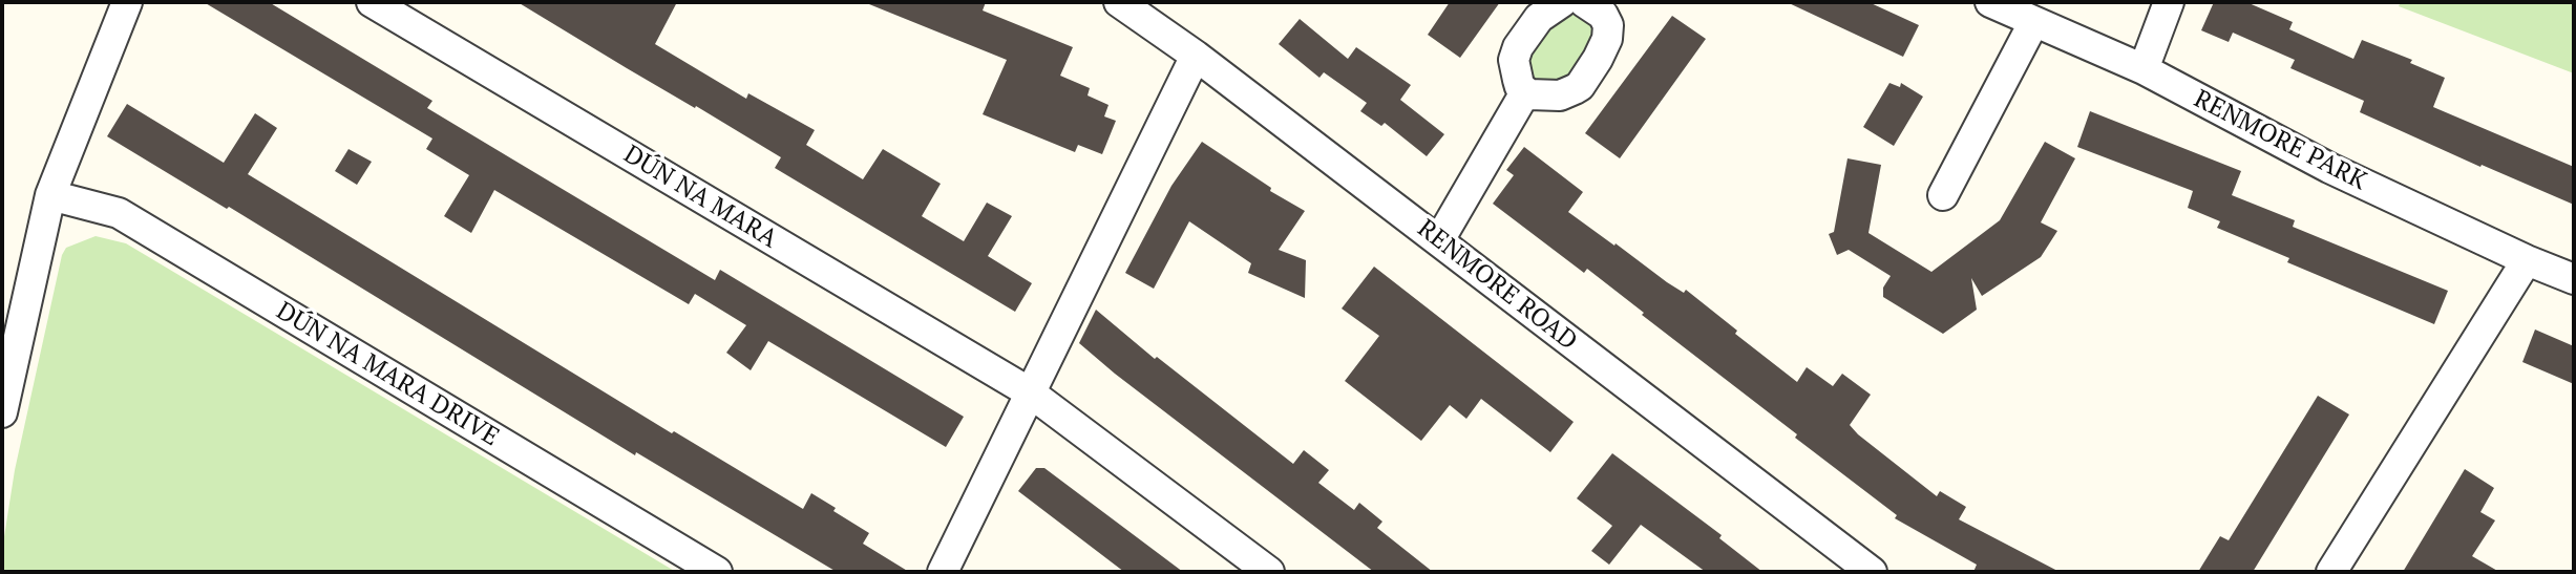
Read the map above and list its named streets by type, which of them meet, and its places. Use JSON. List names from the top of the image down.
{
  "streets": {
    "street": [
      "RENMORE PARK",
      "DÚN NA MARA",
      "RENMORE ROAD",
      "DÚN NA MARA DRIVE"
    ]
  }
}
